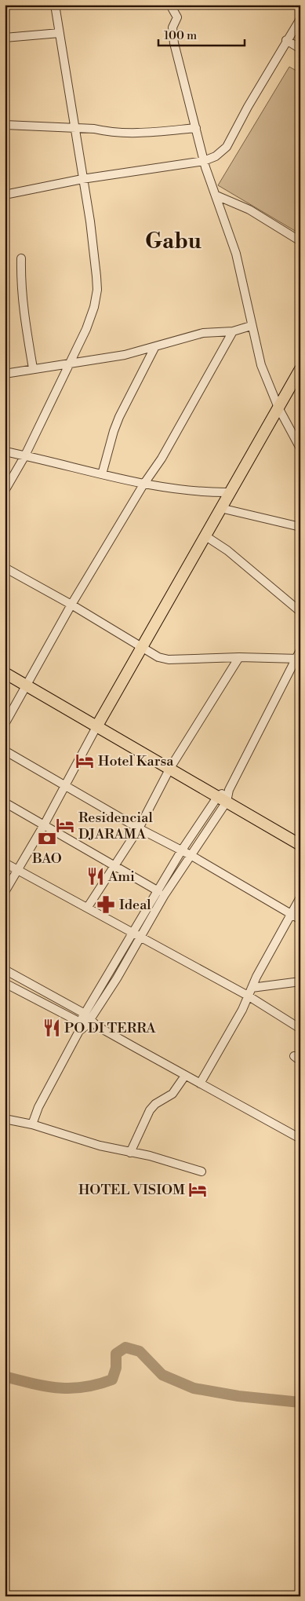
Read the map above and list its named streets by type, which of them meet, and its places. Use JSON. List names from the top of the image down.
{
  "districts": ["Gabu"],
  "places": {
    "hotel": ["Hotel Karsa", "Residencial DJARAMA", "HOTEL VISIOM"],
    "bank": ["BAO"],
    "restaurant": ["Ami", "PO DI TERRA"],
    "pharmacy": ["Ideal"]
  },
  "scale_bar": "100 m"
}
